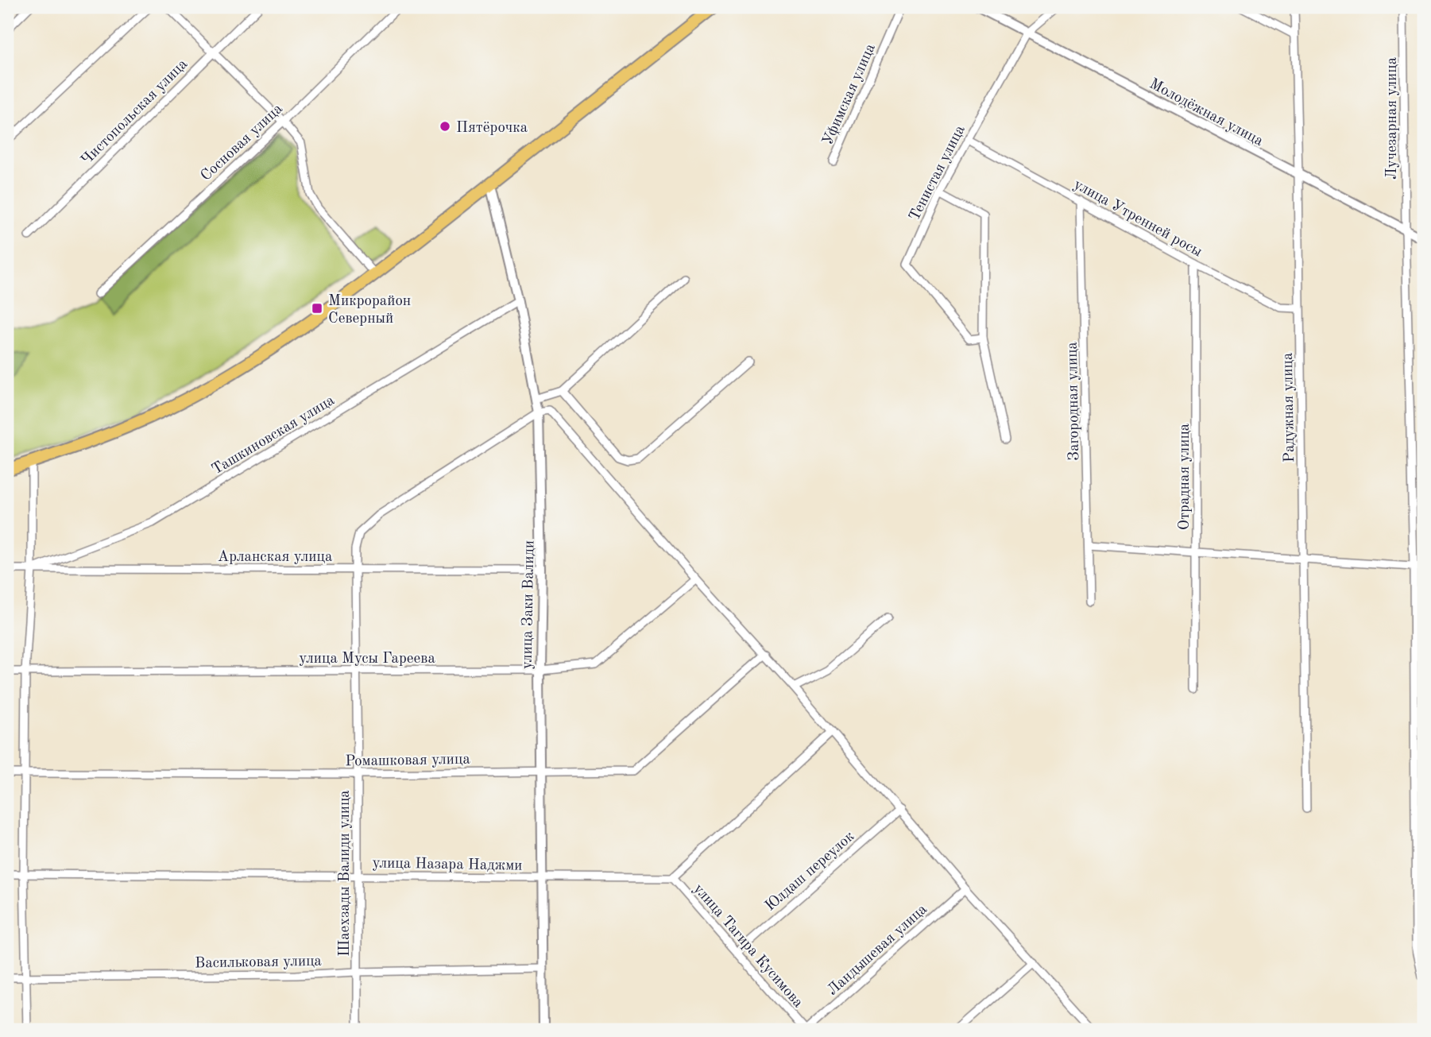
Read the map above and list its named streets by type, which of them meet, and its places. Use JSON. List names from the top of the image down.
{
  "streets": {
    "street": [
      "Уфимская улица",
      "Чистопольская улица",
      "Молодёжная улица",
      "Лучезарная улица",
      "Сосновая улица",
      "Тенистая улица",
      "улица Утренней росы",
      "Загородная улица",
      "Радужная улица",
      "Ташкиновская улица",
      "Отрадная улица",
      "Арланская улица",
      "улица Заки Валиди",
      "улица Мусы Гареева",
      "Ромашковая улица",
      "улица Назара Наджми",
      "Юлдаш переулок",
      "Шаехзады Валиди улица",
      "улица Тагира Кусимова",
      "Ландышевая улица",
      "Васильковая улица"
    ]
  },
  "crossings": [
    ["Молодёжная улица", "Лучезарная улица"],
    ["Молодёжная улица", "Тенистая улица"],
    ["Молодёжная улица", "Радужная улица"],
    ["Тенистая улица", "улица Утренней росы"],
    ["улица Утренней росы", "Загородная улица"],
    ["улица Утренней росы", "Радужная улица"],
    ["улица Утренней росы", "Отрадная улица"],
    ["Ташкиновская улица", "Арланская улица"],
    ["Ташкиновская улица", "улица Заки Валиди"],
    ["Арланская улица", "улица Заки Валиди"],
    ["Арланская улица", "Шаехзады Валиди улица"],
    ["улица Заки Валиди", "улица Мусы Гареева"],
    ["улица Заки Валиди", "Ромашковая улица"],
    ["улица Заки Валиди", "улица Назара Наджми"],
    ["улица Заки Валиди", "Шаехзады Валиди улица"],
    ["улица Заки Валиди", "Васильковая улица"],
    ["улица Мусы Гареева", "Шаехзады Валиди улица"],
    ["Ромашковая улица", "Шаехзады Валиди улица"],
    ["улица Назара Наджми", "Шаехзады Валиди улица"],
    ["улица Назара Наджми", "улица Тагира Кусимова"],
    ["Юлдаш переулок", "улица Тагира Кусимова"],
    ["Шаехзады Валиди улица", "Васильковая улица"],
    ["улица Тагира Кусимова", "Ландышевая улица"]
  ],
  "places": {
    "other": ["Пятёрочка"],
    "transit": ["Микрорайон Северный"]
  }
}
